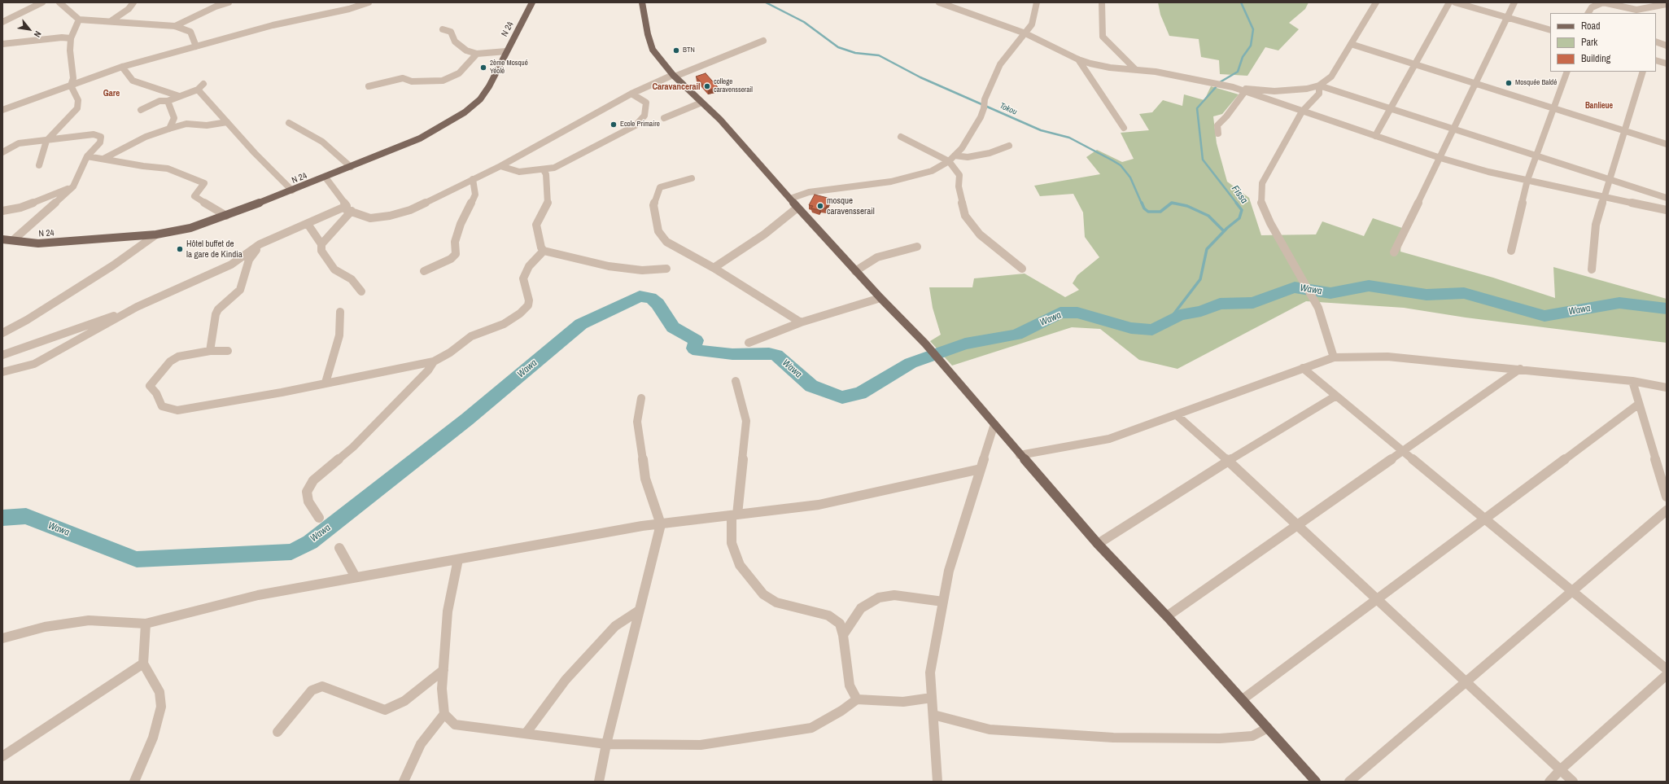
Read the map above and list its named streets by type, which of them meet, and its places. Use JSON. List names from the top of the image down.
{
  "streets": {
    "main road": ["N 24"]
  },
  "districts": ["Caravancerail", "Gare", "Banlieue"],
  "water": ["Tokou", "Fissa", "Wawa"],
  "places": [
    "BTN",
    "2ème Mosqué Yéolé",
    "Mosquée Baldé",
    "college caravensserail",
    "Ecole Primaire",
    "mosque caravensserail",
    "Hôtel buffet de la gare de Kindia"
  ],
  "legend": ["Road", "Park", "Building"],
  "north": "bottom right"
}
